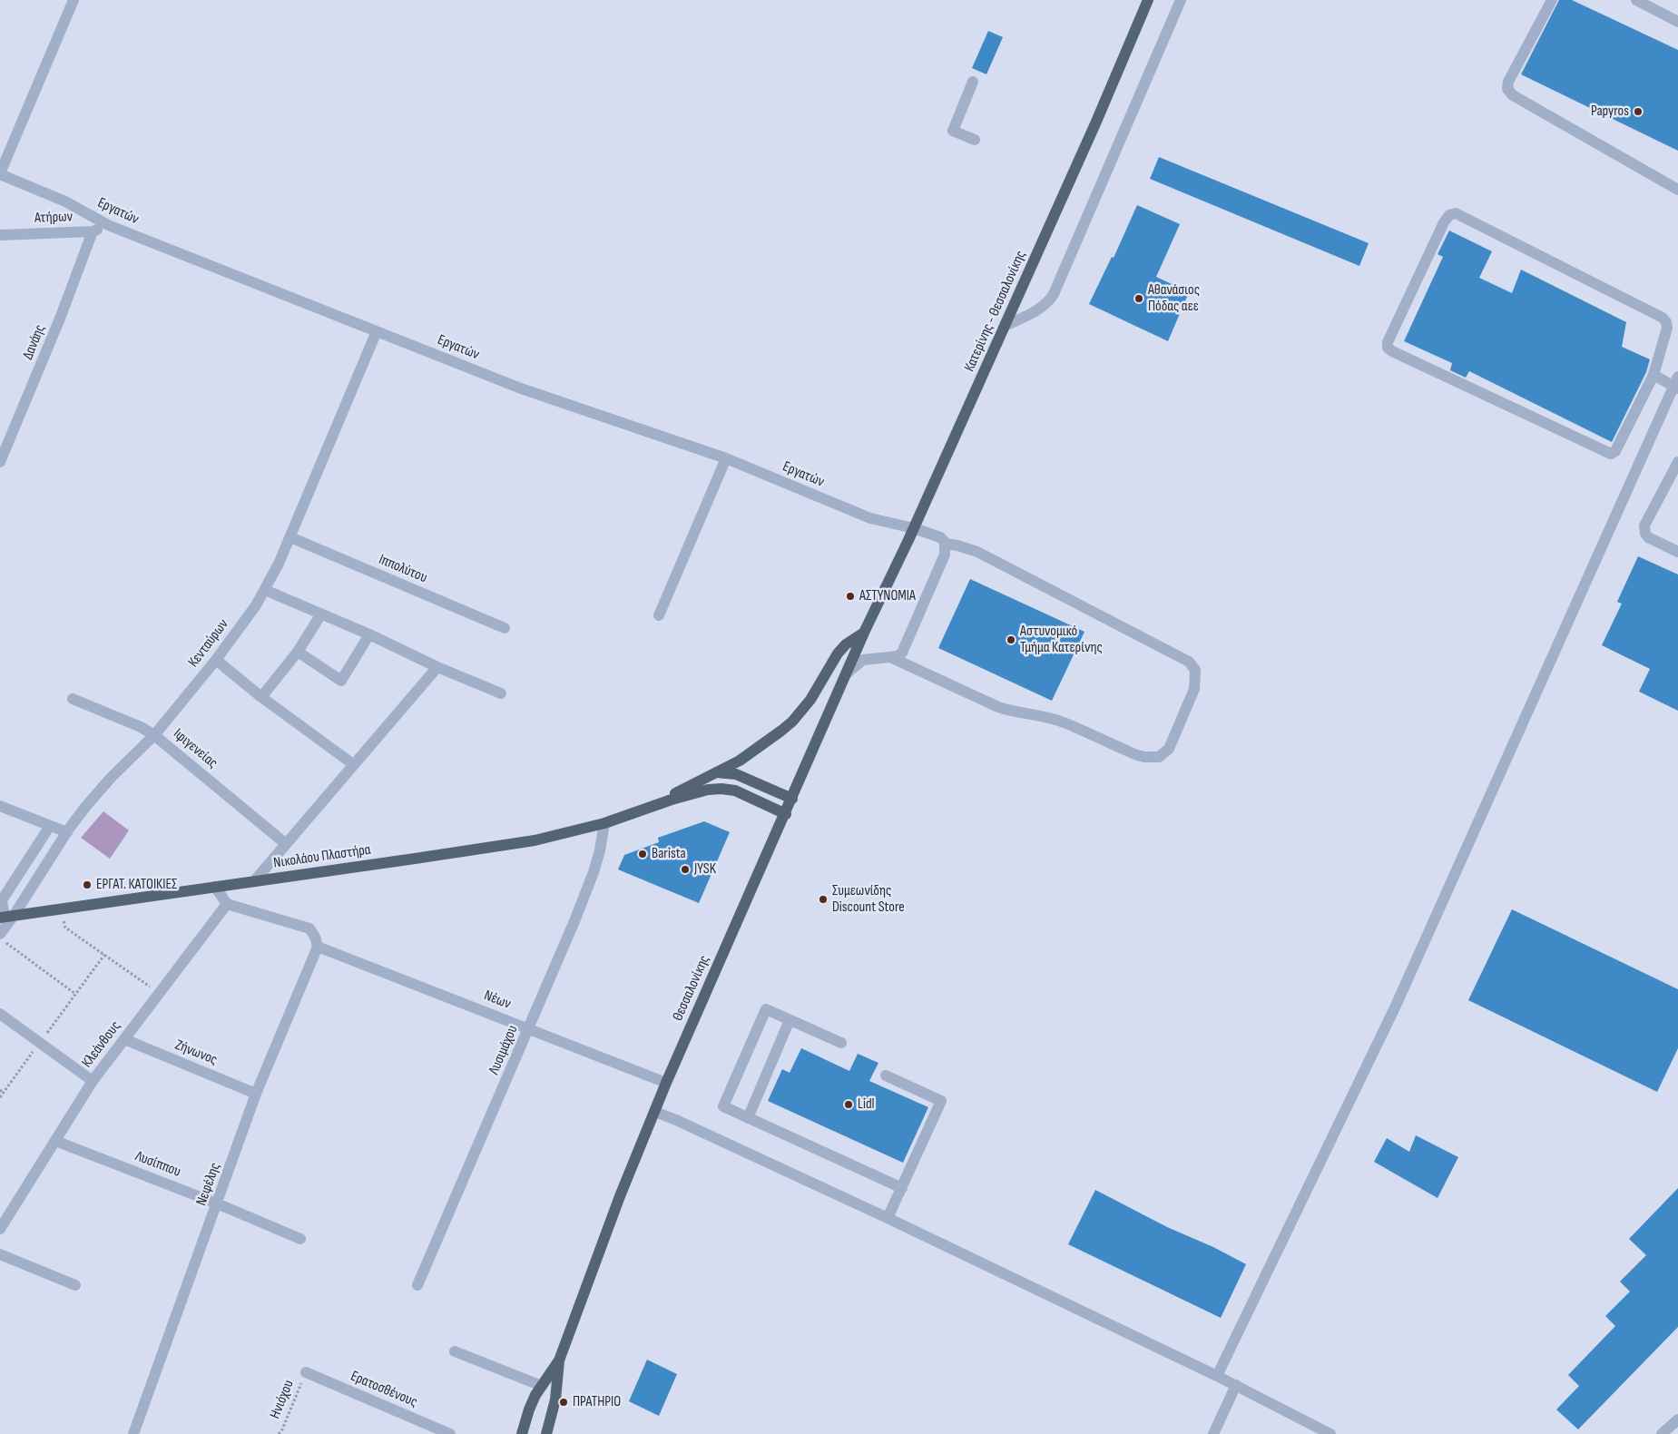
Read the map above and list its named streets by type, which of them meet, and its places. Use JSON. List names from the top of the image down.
{
  "streets": {
    "main road": ["Κατερίνης - Θεσσαλονίκης", "Νικολάου Πλαστήρα", "Θεσσαλονίκης"],
    "street": [
      "Εργατών",
      "Ατήρων",
      "Δανάης",
      "Ιππολύτου",
      "Κενταύρων",
      "Ιφιγενείας",
      "Νέων",
      "Κλεάνθους",
      "Λυσιμάχου",
      "Ζήνωνος",
      "Λυσίππου",
      "Νεφέλης",
      "Ερατοσθένους"
    ],
    "path": ["Ηνιόχου"]
  },
  "crossings": [
    ["Εργατών", "Ατήρων"],
    ["Εργατών", "Κατερίνης - Θεσσαλονίκης"],
    ["Εργατών", "Κενταύρων"],
    ["Ατήρων", "Δανάης"],
    ["Κατερίνης - Θεσσαλονίκης", "Νικολάου Πλαστήρα"],
    ["Κατερίνης - Θεσσαλονίκης", "Θεσσαλονίκης"],
    ["Ιππολύτου", "Κενταύρων"],
    ["Κενταύρων", "Ιφιγενείας"],
    ["Κενταύρων", "Νικολάου Πλαστήρα"],
    ["Νικολάου Πλαστήρα", "Θεσσαλονίκης"],
    ["Νικολάου Πλαστήρα", "Λυσιμάχου"],
    ["Θεσσαλονίκης", "Νέων"],
    ["Νέων", "Λυσιμάχου"],
    ["Νέων", "Νεφέλης"],
    ["Κλεάνθους", "Ζήνωνος"],
    ["Κλεάνθους", "Λυσίππου"],
    ["Ζήνωνος", "Νεφέλης"],
    ["Λυσίππου", "Νεφέλης"],
    ["Ερατοσθένους", "Ηνιόχου"]
  ],
  "places": [
    "Papyros",
    "Αθανάσιος Πόδας αεε",
    "ΑΣΤΥΝΟΜΙΑ",
    "Αστυνομικό Τμήμα Κατερίνης",
    "Barista",
    "JYSK",
    "ΕΡΓΑΤ. ΚΑΤΟΙΚΙΕΣ",
    "Συμεωνίδης Discount Store",
    "Lidl",
    "ΠΡΑΤΗΡΙΟ"
  ]
}
